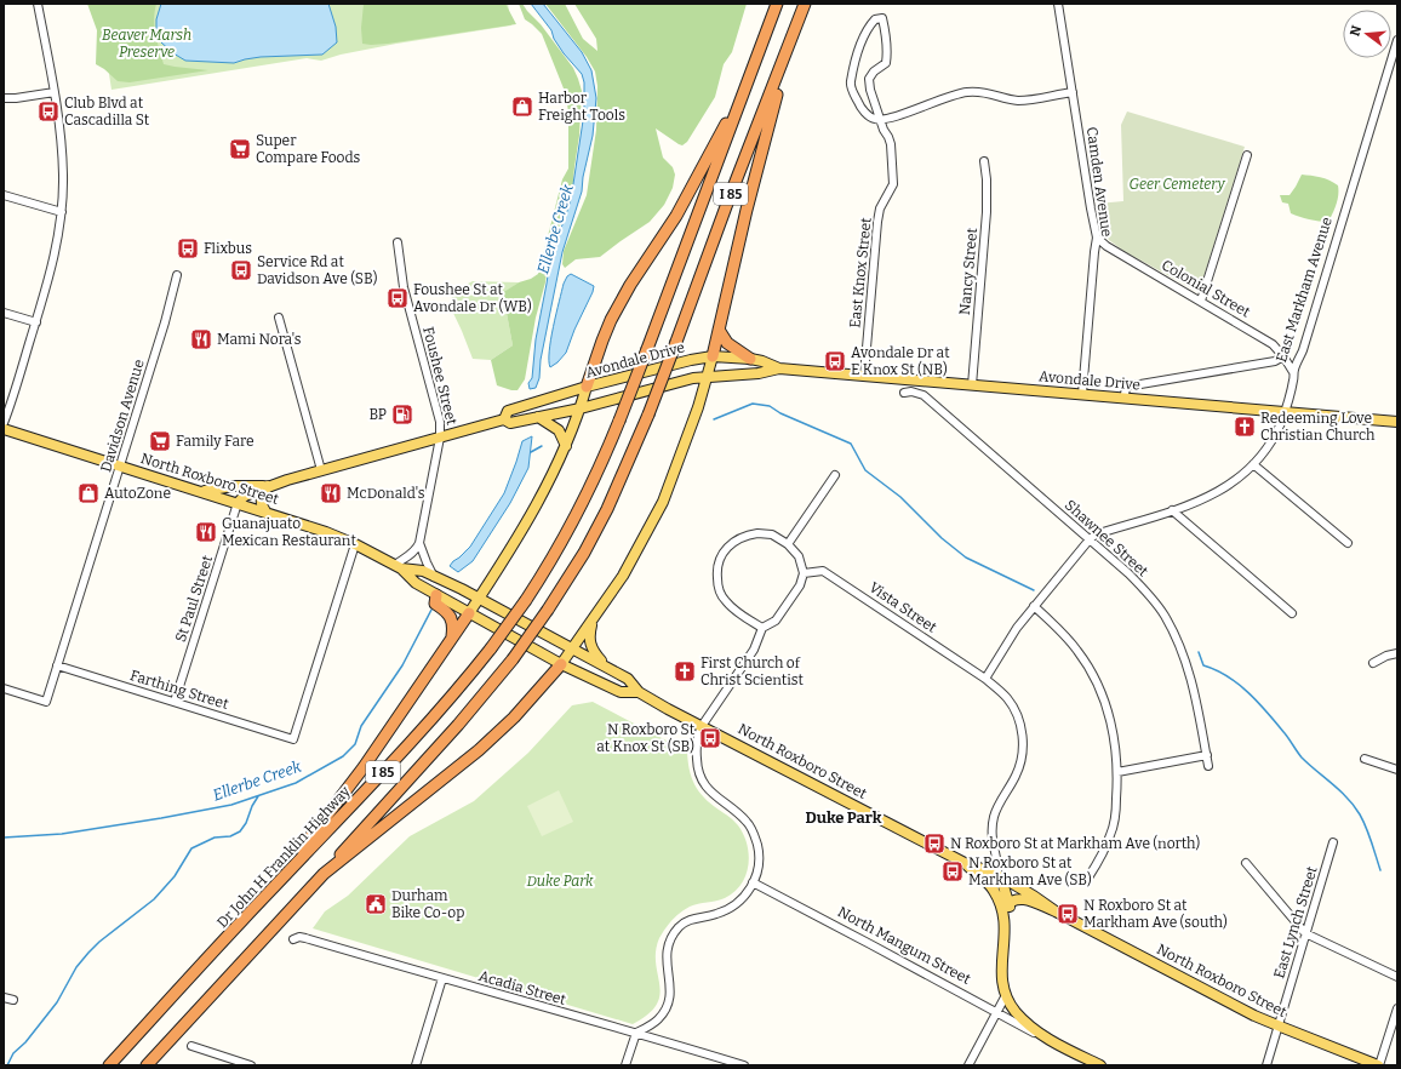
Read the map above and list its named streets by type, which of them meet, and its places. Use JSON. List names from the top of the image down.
{
  "streets": {
    "highway": ["I 85", "Dr John H Franklin Highway"],
    "main road": ["Avondale Drive", "North Roxboro Street", "North Mangum Street"],
    "street": [
      "Camden Avenue",
      "Nancy Street",
      "East Knox Street",
      "Colonial Street",
      "East Markham Avenue",
      "Foushee Street",
      "Davidson Avenue",
      "Shawnee Street",
      "St Paul Street",
      "Vista Street",
      "Farthing Street",
      "East Lynch Street",
      "Acadia Street"
    ]
  },
  "crossings": [
    ["Camden Avenue", "Colonial Street"],
    ["Camden Avenue", "Avondale Drive"],
    ["I 85", "Dr John H Franklin Highway"],
    ["Nancy Street", "Avondale Drive"],
    ["East Knox Street", "Avondale Drive"],
    ["Colonial Street", "East Markham Avenue"],
    ["East Markham Avenue", "Avondale Drive"],
    ["East Markham Avenue", "Shawnee Street"],
    ["East Markham Avenue", "Vista Street"],
    ["Avondale Drive", "Foushee Street"],
    ["Avondale Drive", "North Roxboro Street"],
    ["Avondale Drive", "St Paul Street"],
    ["Davidson Avenue", "North Roxboro Street"],
    ["Davidson Avenue", "Farthing Street"],
    ["North Roxboro Street", "St Paul Street"],
    ["North Roxboro Street", "Farthing Street"],
    ["North Roxboro Street", "East Lynch Street"],
    ["St Paul Street", "Farthing Street"]
  ],
  "districts": ["Duke Park"],
  "water": ["Ellerbe Creek"],
  "parks": ["Beaver Marsh Preserve", "Geer Cemetery", "Duke Park"],
  "places": {
    "shop": ["Harbor Freight Tools", "AutoZone"],
    "bus stop": [
      "Club Blvd at Cascadilla St",
      "Flixbus",
      "Service Rd at Davidson Ave (SB)",
      "Foushee St at Avondale Dr (WB)",
      "Avondale Dr at E Knox St (NB)",
      "N Roxboro St at Knox St (SB)",
      "N Roxboro St at Markham Ave (north)",
      "N Roxboro St at Markham Ave (SB)",
      "N Roxboro St at Markham Ave (south)"
    ],
    "supermarket": ["Super Compare Foods", "Family Fare"],
    "restaurant": ["Mami Nora's", "McDonald's", "Guanajuato Mexican Restaurant"],
    "fuel station": ["BP"],
    "church": ["Redeeming Love Christian Church", "First Church of Christ Scientist"],
    "public building": ["Durham Bike Co-op"]
  },
  "north": "left"
}
